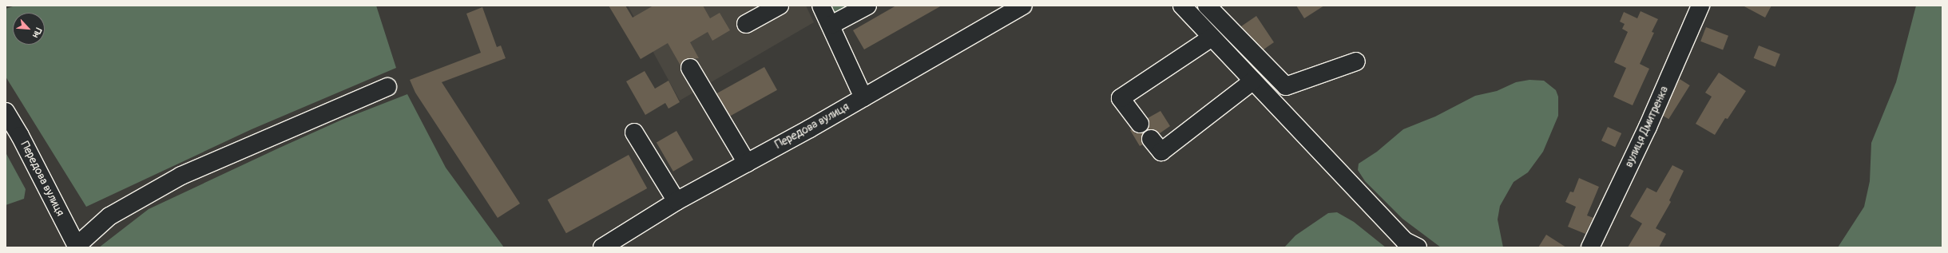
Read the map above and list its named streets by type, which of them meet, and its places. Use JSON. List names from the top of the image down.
{
  "streets": {
    "street": ["Передова вулиця", "вулиця Дмитренка"]
  },
  "north": "bottom right"
}
